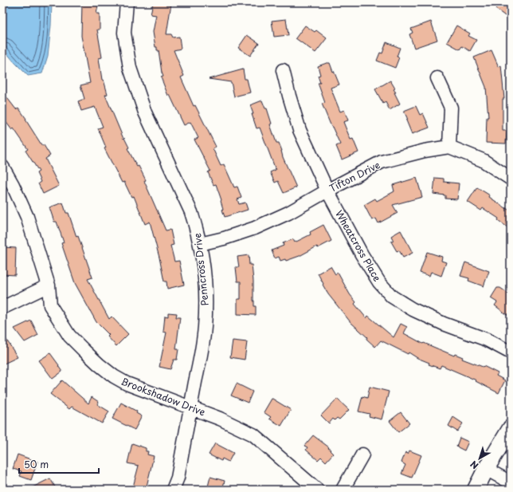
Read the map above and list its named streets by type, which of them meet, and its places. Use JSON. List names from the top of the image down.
{
  "streets": {
    "street": [
      "Tifton Drive",
      "Wheatcross Place",
      "Penncross Drive",
      "Brookshadow Drive"
    ]
  },
  "crossings": [
    ["Tifton Drive", "Wheatcross Place"],
    ["Tifton Drive", "Penncross Drive"],
    ["Penncross Drive", "Brookshadow Drive"]
  ],
  "scale_bar": "50 m",
  "north": "bottom left"
}
